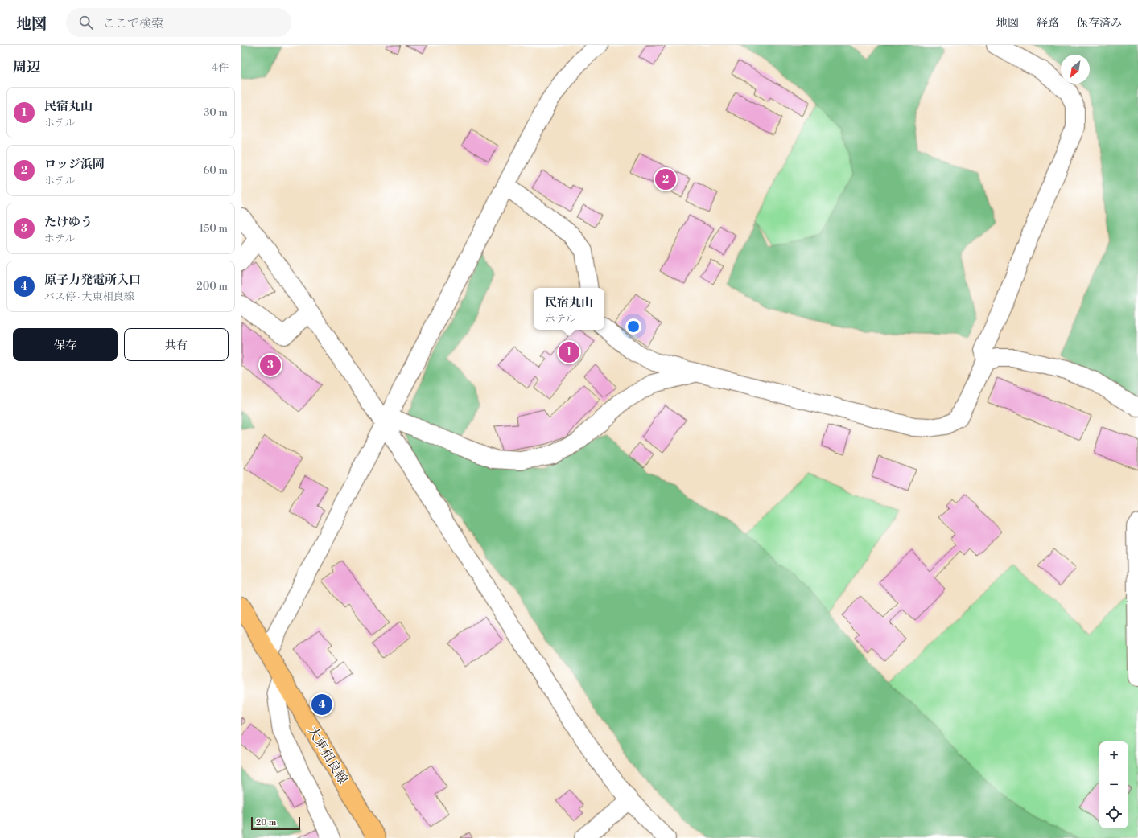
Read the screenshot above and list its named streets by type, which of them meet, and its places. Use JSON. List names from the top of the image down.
{
  "streets": {
    "main road": ["大東相良線"]
  },
  "scale_bar": "20 m",
  "north": "bottom left",
  "page": {
    "header": "地図",
    "search": "ここで検索",
    "nav": ["地図", "経路", "保存済み"],
    "heading": ["周辺", "4件"],
    "list": [
      {
        "mark": "1",
        "name": "民宿丸山",
        "note": "ホテル",
        "value": "30 m"
      },
      {
        "mark": "2",
        "name": "ロッジ浜岡",
        "note": "ホテル",
        "value": "60 m"
      },
      {
        "mark": "3",
        "name": "たけゆう",
        "note": "ホテル",
        "value": "150 m"
      },
      {
        "mark": "4",
        "name": "原子力発電所入口",
        "note": "バス停 · 大東相良線",
        "value": "200 m"
      }
    ],
    "pins": [
      "2",
      "1",
      "3",
      "4"
    ],
    "popup": ["民宿丸山", "ホテル"],
    "buttons": ["保存", "共有"],
    "map_buttons": ["+", "−"],
    "scale": "20 m"
  }
}
